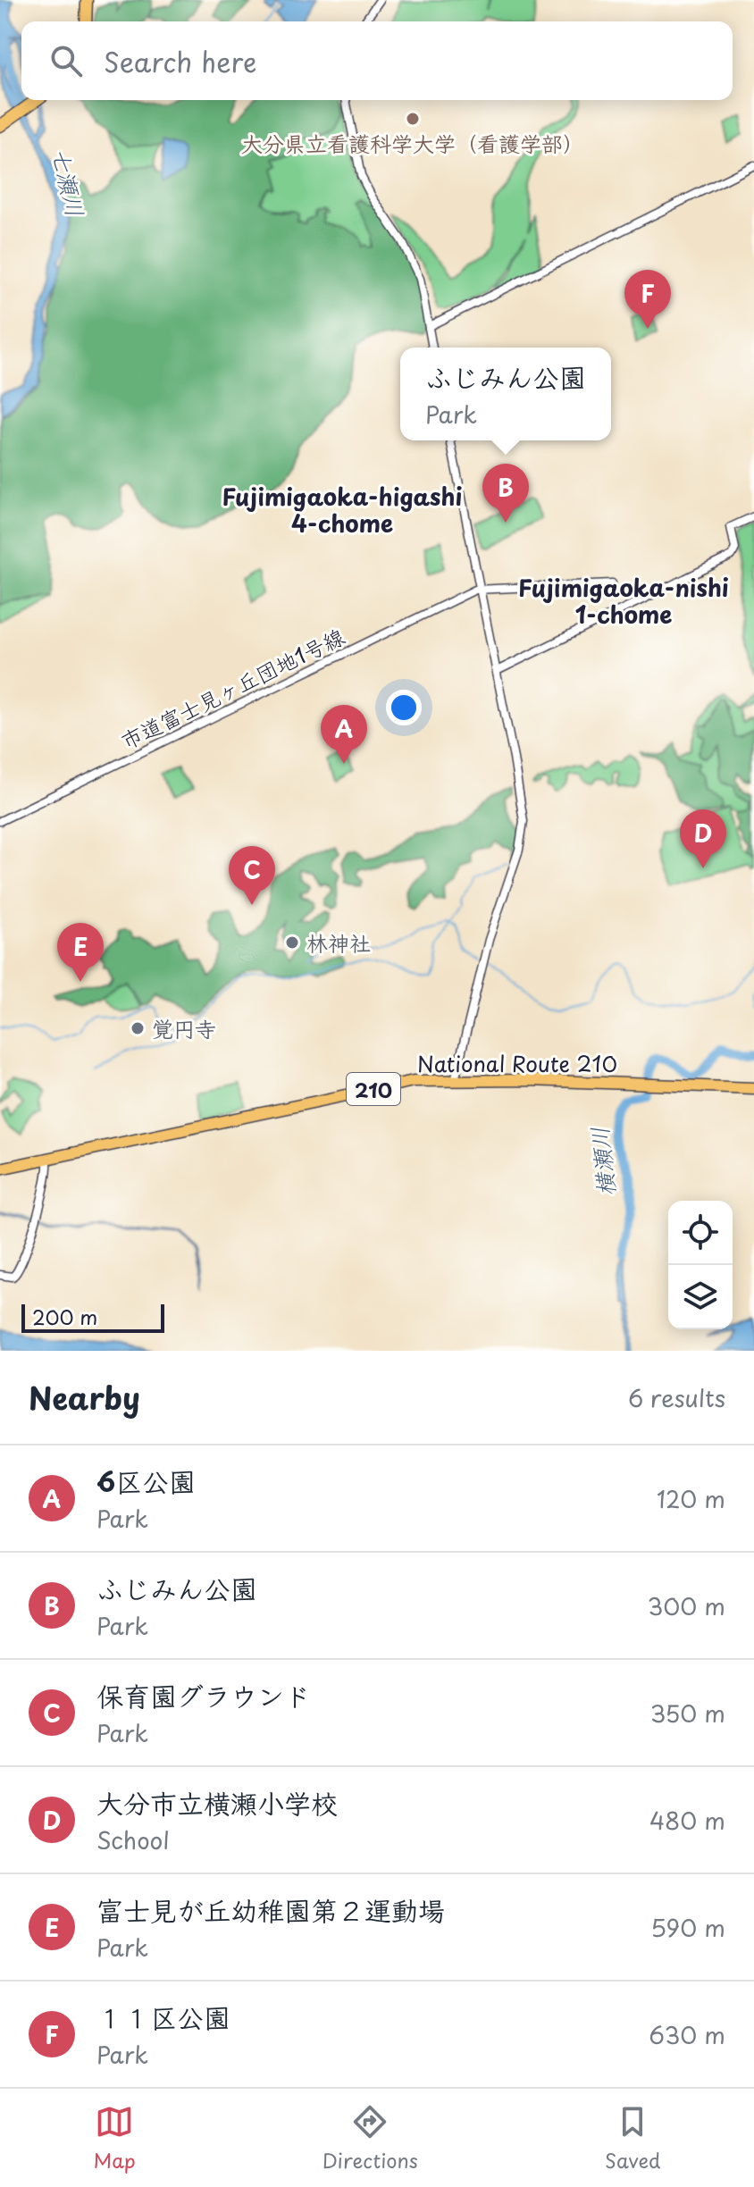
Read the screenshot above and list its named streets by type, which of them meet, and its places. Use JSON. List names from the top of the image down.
{
  "streets": {
    "highway": ["National Route 210", "210"],
    "street": ["市道富士見ヶ丘団地1号線"]
  },
  "districts": ["Fujimigaoka-higashi 4-chome", "Fujimigaoka-nishi 1-chome"],
  "water": ["七瀬川", "横瀬川"],
  "places": ["大分県立看護科学大学（看護学部）", "林神社", "覚円寺"],
  "scale_bar": "200 m",
  "page": {
    "search": "Search here",
    "pins": [
      "F",
      "B",
      "A",
      "D",
      "C",
      "E"
    ],
    "popup": ["ふじみん公園", "Park"],
    "scale": "200 m",
    "heading": ["Nearby", "6 results"],
    "list": [
      {
        "mark": "A",
        "name": "6区公園",
        "note": "Park",
        "value": "120 m"
      },
      {
        "mark": "B",
        "name": "ふじみん公園",
        "note": "Park",
        "value": "300 m"
      },
      {
        "mark": "C",
        "name": "保育園グラウンド",
        "note": "Park",
        "value": "350 m"
      },
      {
        "mark": "D",
        "name": "大分市立横瀬小学校",
        "note": "School",
        "value": "480 m"
      },
      {
        "mark": "E",
        "name": "富士見が丘幼稚園第２運動場",
        "note": "Park",
        "value": "590 m"
      },
      {
        "mark": "F",
        "name": "１１区公園",
        "note": "Park",
        "value": "630 m"
      }
    ],
    "nav": ["Map", "Directions", "Saved"]
  }
}
